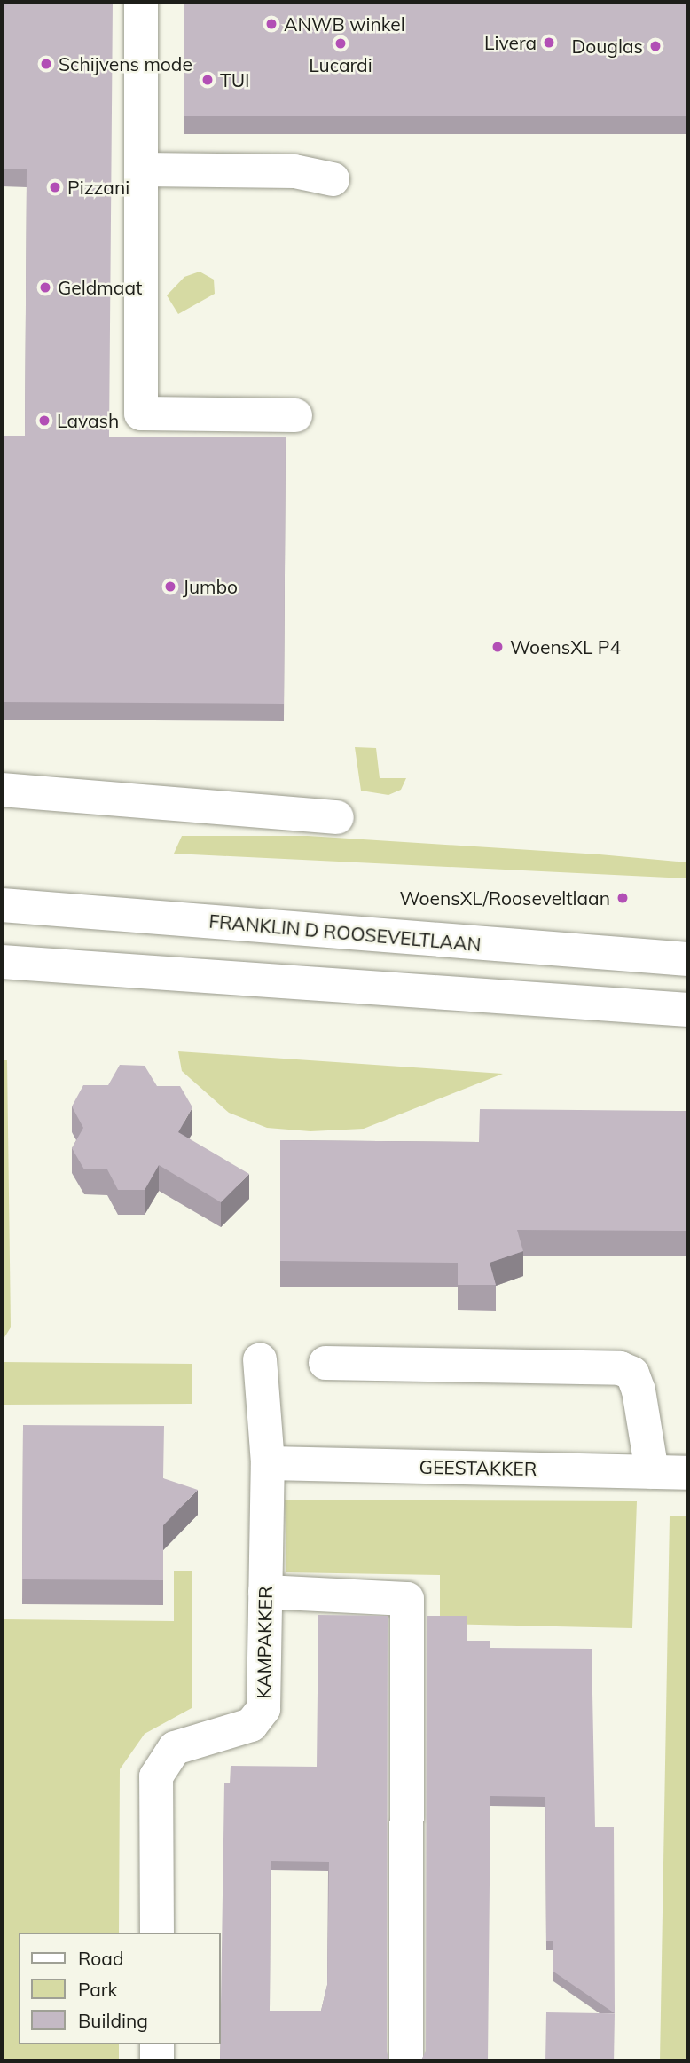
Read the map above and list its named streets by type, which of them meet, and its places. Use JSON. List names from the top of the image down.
{
  "streets": {
    "street": ["FRANKLIN D ROOSEVELTLAAN", "GEESTAKKER", "KAMPAKKER"]
  },
  "crossings": [
    ["GEESTAKKER", "KAMPAKKER"]
  ],
  "places": [
    "ANWB winkel",
    "Livera",
    "Lucardi",
    "Douglas",
    "Schijvens mode",
    "TUI",
    "Pizzani",
    "Geldmaat",
    "Lavash",
    "Jumbo",
    "WoensXL P4",
    "WoensXL/Rooseveltlaan"
  ],
  "legend": ["Road", "Park", "Building"]
}
